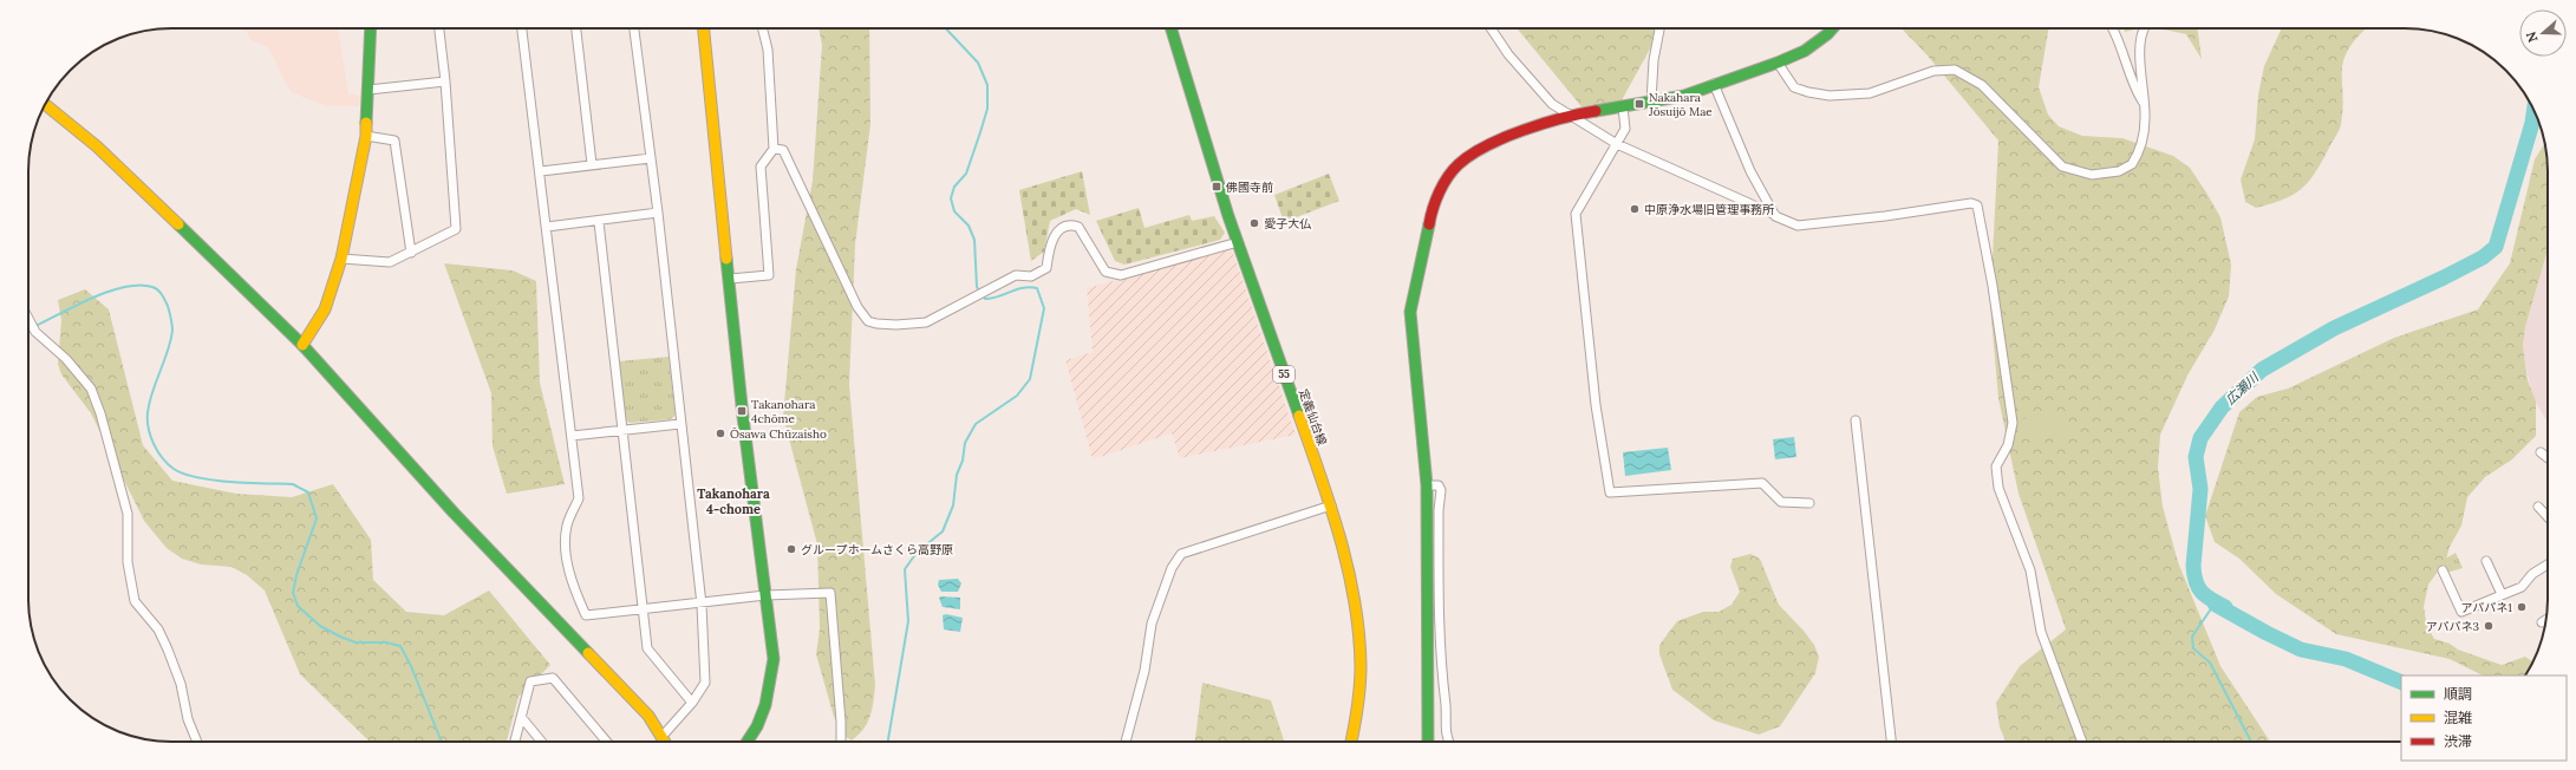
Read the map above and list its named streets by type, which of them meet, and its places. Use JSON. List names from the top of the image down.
{
  "streets": {
    "street": ["55", "定義仙台線"]
  },
  "districts": ["Takanohara 4-chome"],
  "water": ["広瀬川"],
  "places": {
    "transit": ["Nakahara Jōsuijō Mae", "佛國寺前", "Takanohara 4chōme"],
    "other": [
      "中原浄水場旧管理事務所",
      "愛子大仏",
      "Ōsawa Chūzaisho",
      "グループホームさくら高野原",
      "アパパネ1",
      "アパパネ3"
    ]
  },
  "legend": ["順調", "混雑", "渋滞"],
  "north": "left"
}
